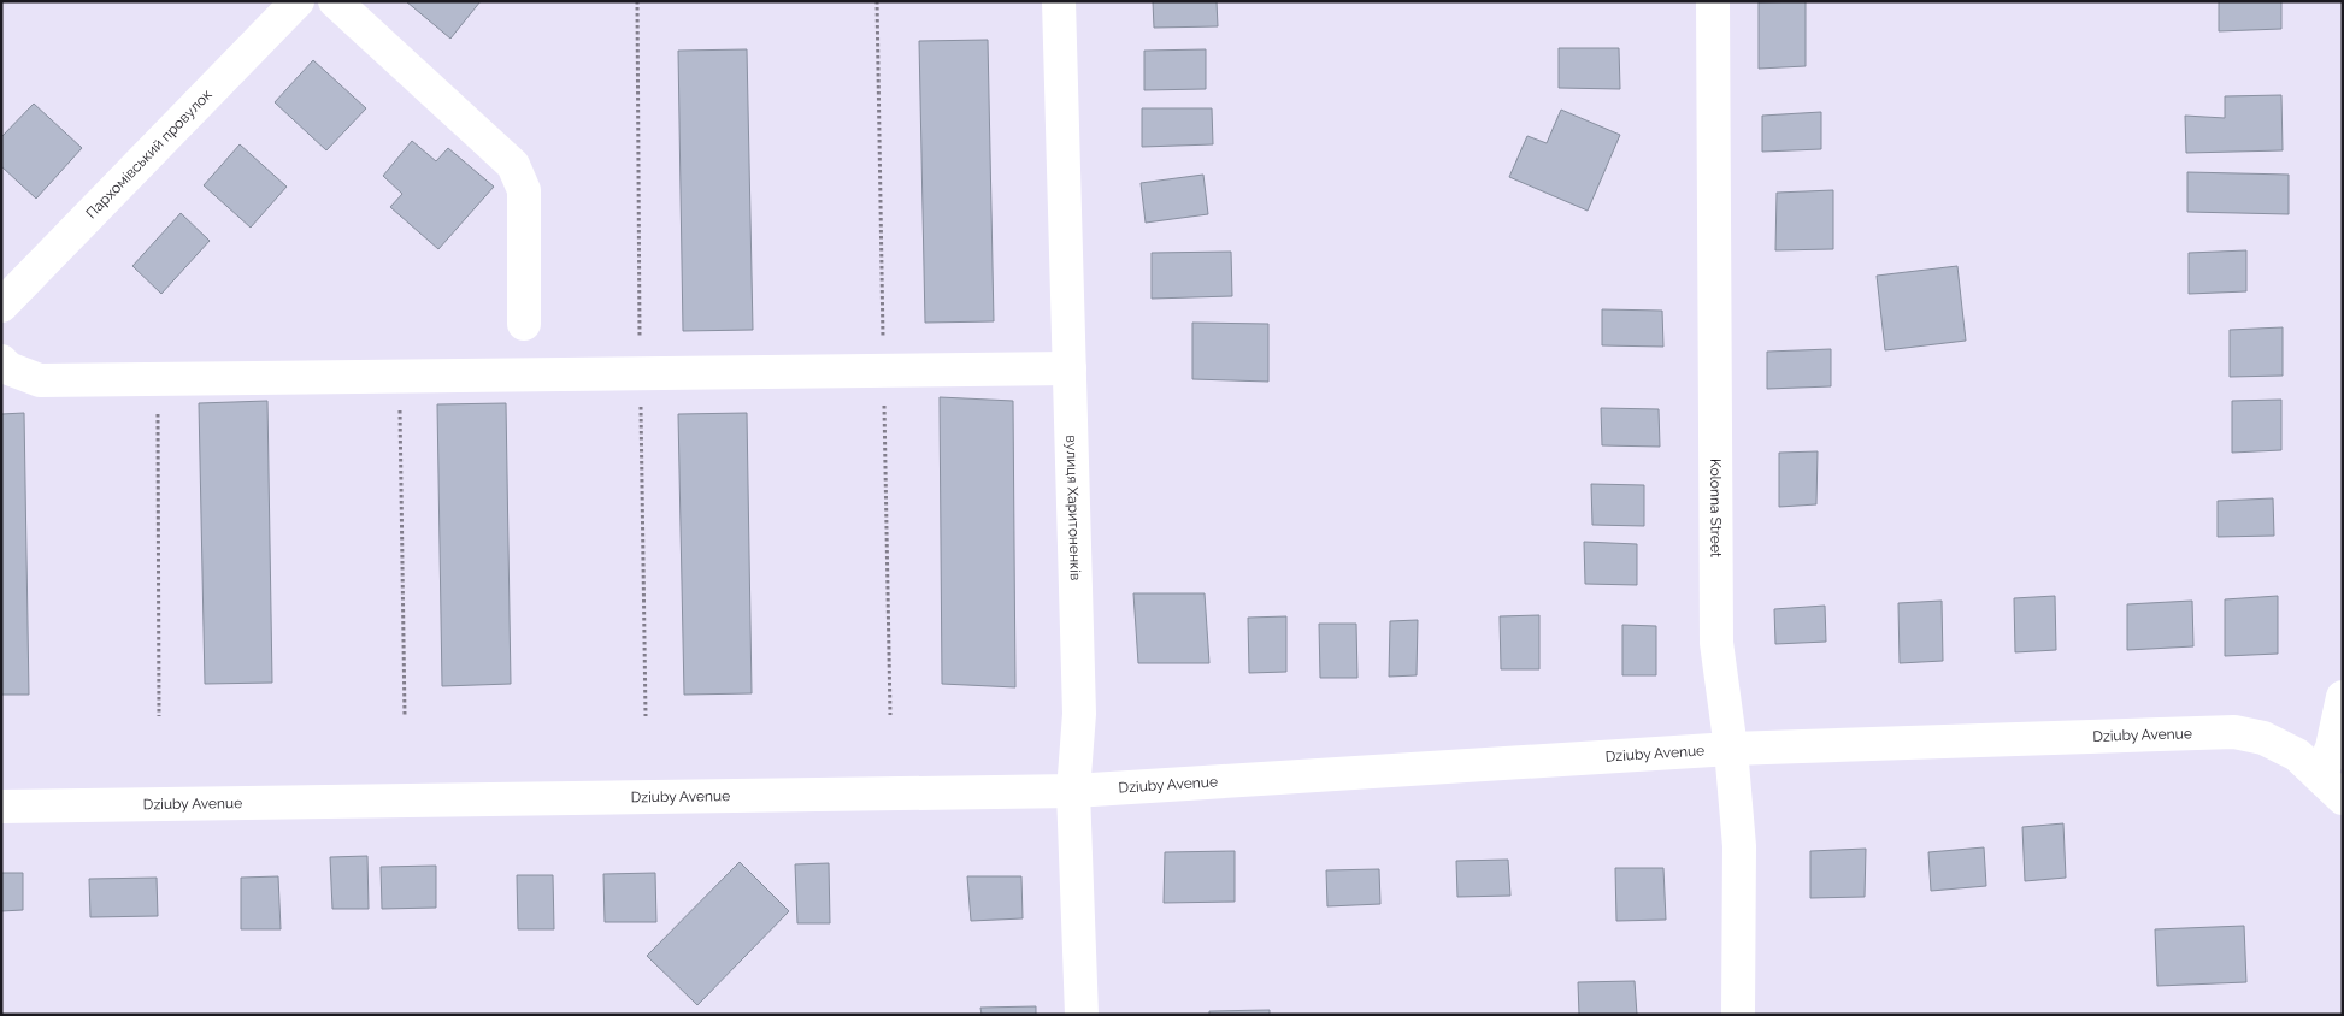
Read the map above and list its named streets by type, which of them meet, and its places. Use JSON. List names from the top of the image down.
{
  "streets": {
    "street": [
      "Пархомівський провулок",
      "вулиця Харитоненків",
      "Kolonna Street",
      "Dziuby Avenue"
    ]
  },
  "crossings": [
    ["вулиця Харитоненків", "Dziuby Avenue"],
    ["Kolonna Street", "Dziuby Avenue"]
  ]
}
